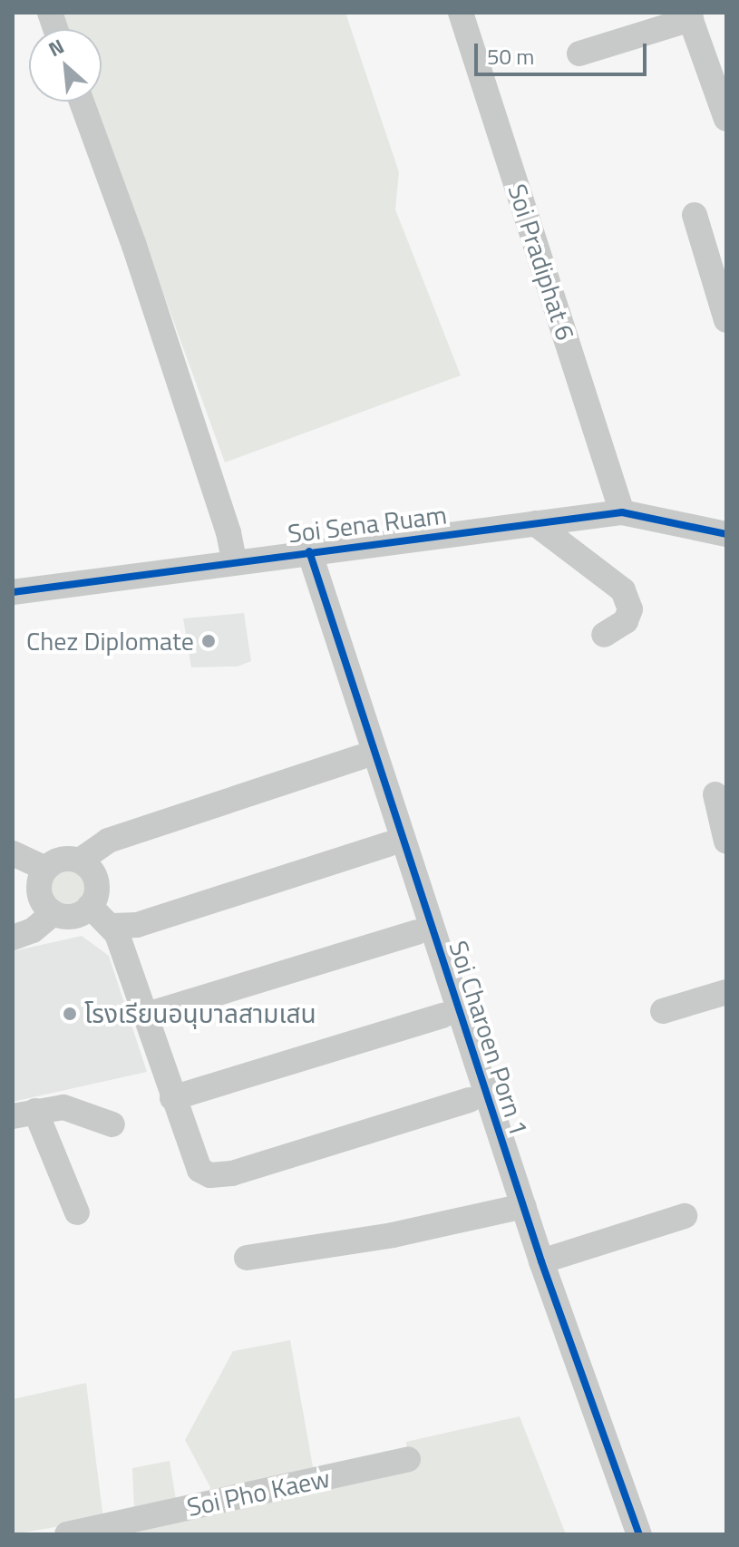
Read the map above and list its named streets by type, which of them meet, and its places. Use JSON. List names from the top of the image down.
{
  "streets": {
    "street": [
      "Soi Pradiphat 6",
      "Soi Sena Ruam",
      "Soi Charoen Porn 1",
      "Soi Pho Kaew"
    ]
  },
  "crossings": [
    ["Soi Pradiphat 6", "Soi Sena Ruam"],
    ["Soi Sena Ruam", "Soi Charoen Porn 1"]
  ],
  "places": ["Chez Diplomate", "โรงเรียนอนุบาลสามเสน"],
  "scale_bar": "50 m",
  "north": "top left"
}
